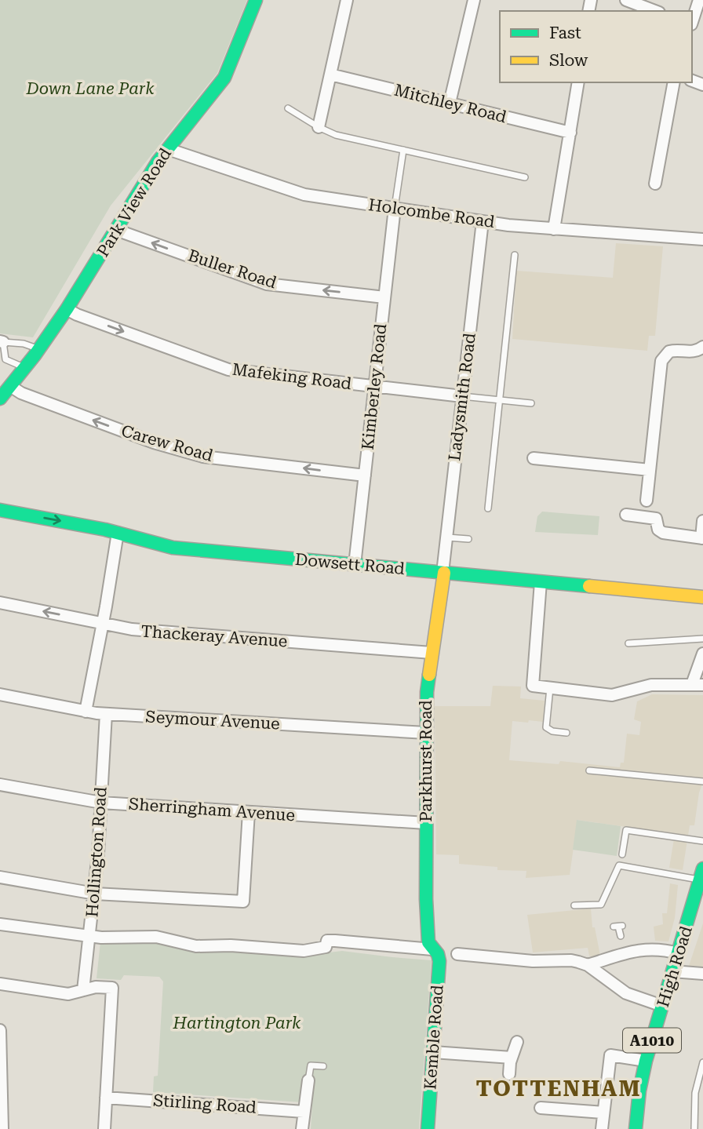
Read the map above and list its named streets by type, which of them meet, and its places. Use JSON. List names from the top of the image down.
{
  "streets": {
    "street": [
      "Mitchley Road",
      "Park View Road",
      "Holcombe Road",
      "Buller Road",
      "Mafeking Road",
      "Kimberley Road",
      "Ladysmith Road",
      "Carew Road",
      "Dowsett Road",
      "Thackeray Avenue",
      "Seymour Avenue",
      "Parkhurst Road",
      "Sherringham Avenue",
      "Hollington Road",
      "High Road",
      "Kemble Road",
      "A1010",
      "Stirling Road"
    ]
  },
  "crossings": [
    ["Park View Road", "Holcombe Road"],
    ["Park View Road", "Buller Road"],
    ["Park View Road", "Mafeking Road"],
    ["Park View Road", "Carew Road"],
    ["Holcombe Road", "Kimberley Road"],
    ["Holcombe Road", "Ladysmith Road"],
    ["Buller Road", "Kimberley Road"],
    ["Mafeking Road", "Kimberley Road"],
    ["Mafeking Road", "Ladysmith Road"],
    ["Kimberley Road", "Carew Road"],
    ["Kimberley Road", "Dowsett Road"],
    ["Ladysmith Road", "Dowsett Road"],
    ["Ladysmith Road", "Parkhurst Road"],
    ["Dowsett Road", "Parkhurst Road"],
    ["Thackeray Avenue", "Parkhurst Road"],
    ["Seymour Avenue", "Parkhurst Road"],
    ["Seymour Avenue", "Hollington Road"],
    ["Parkhurst Road", "Sherringham Avenue"],
    ["Parkhurst Road", "Kemble Road"],
    ["Sherringham Avenue", "Hollington Road"]
  ],
  "one_way": ["Buller Road", "Mafeking Road", "Carew Road"],
  "districts": ["TOTTENHAM"],
  "parks": ["Down Lane Park", "Hartington Park"],
  "legend": ["Fast", "Slow"]
}
